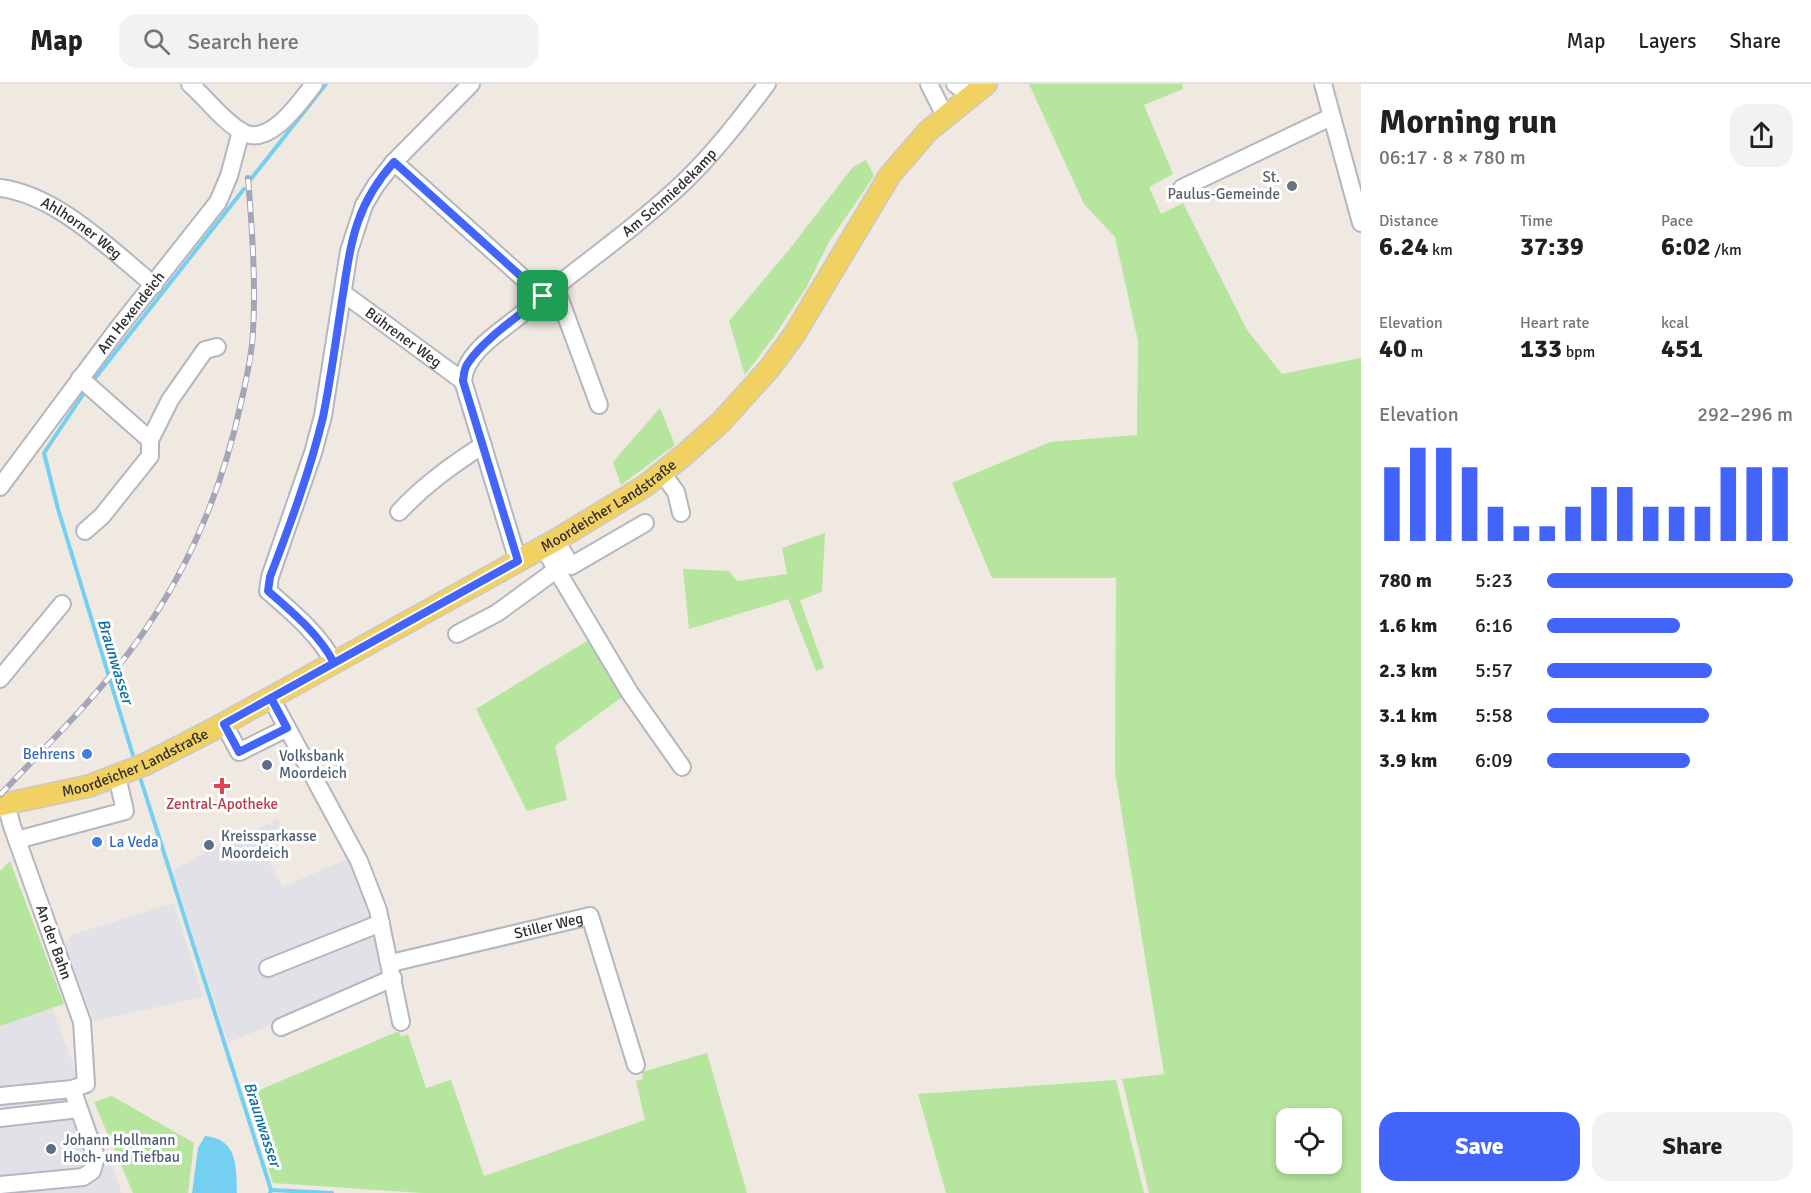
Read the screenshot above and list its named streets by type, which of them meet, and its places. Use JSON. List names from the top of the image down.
{
  "streets": {
    "main road": ["Moordeicher Landstraße"],
    "street": [
      "Am Schmiedekamp",
      "Ahlhorner Weg",
      "Am Hexendeich",
      "Bührener Weg",
      "Stiller Weg",
      "An der Bahn"
    ]
  },
  "crossings": [
    ["Am Schmiedekamp", "Bührener Weg"],
    ["Ahlhorner Weg", "Am Hexendeich"],
    ["Moordeicher Landstraße", "An der Bahn"]
  ],
  "water": ["Braunwasser"],
  "places": {
    "other": [
      "St. Paulus-Gemeinde",
      "Behrens",
      "Volksbank Moordeich",
      "La Veda",
      "Kreissparkasse Moordeich",
      "Johann Hollmann Hoch- und Tiefbau"
    ],
    "health": ["Zentral-Apotheke"]
  },
  "page": {
    "header": "Map",
    "search": "Search here",
    "nav": ["Map", "Layers", "Share"],
    "heading": ["Morning run", "06:17 · 8 × 780 m"],
    "stats": [
      ["Distance", "6.24 km"],
      ["Time", "37:39"],
      ["Pace", "6:02 /km"],
      ["Elevation", "40 m"],
      ["Heart rate", "133 bpm"],
      ["kcal", "451"]
    ],
    "chart": ["Elevation", "292–296 m"],
    "list": [
      {
        "name": "780 m",
        "note": "5:23"
      },
      {
        "name": "1.6 km",
        "note": "6:16"
      },
      {
        "name": "2.3 km",
        "note": "5:57"
      },
      {
        "name": "3.1 km",
        "note": "5:58"
      },
      {
        "name": "3.9 km",
        "note": "6:09"
      }
    ],
    "buttons": ["Save", "Share"]
  }
}
